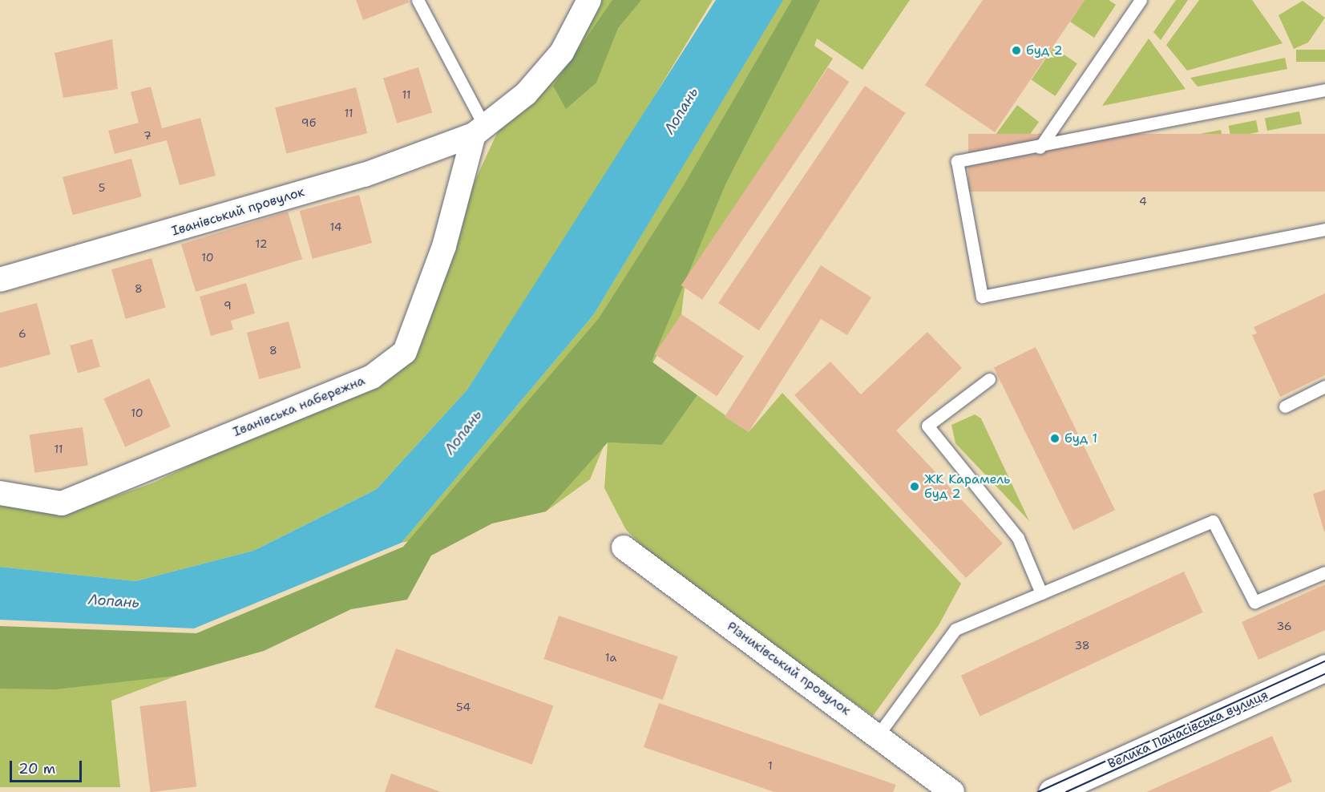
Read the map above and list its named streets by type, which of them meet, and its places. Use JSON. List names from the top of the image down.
{
  "streets": {
    "street": [
      "Іванівський провулок",
      "Іванівська набережна",
      "Різниківський провулок",
      "Велика Панасівська вулиця"
    ]
  },
  "crossings": [
    ["Іванівський провулок", "Іванівська набережна"]
  ],
  "water": ["Лопань"],
  "places": ["буд 2", "буд 1", "ЖК Карамель буд 2"],
  "house_numbers": [
    "11",
    "11",
    "9б",
    "7",
    "5",
    "4",
    "14",
    "12",
    "10",
    "8",
    "9",
    "6",
    "8",
    "10",
    "11",
    "36",
    "38",
    "1а",
    "54",
    "1"
  ],
  "scale_bar": "20 m"
}
